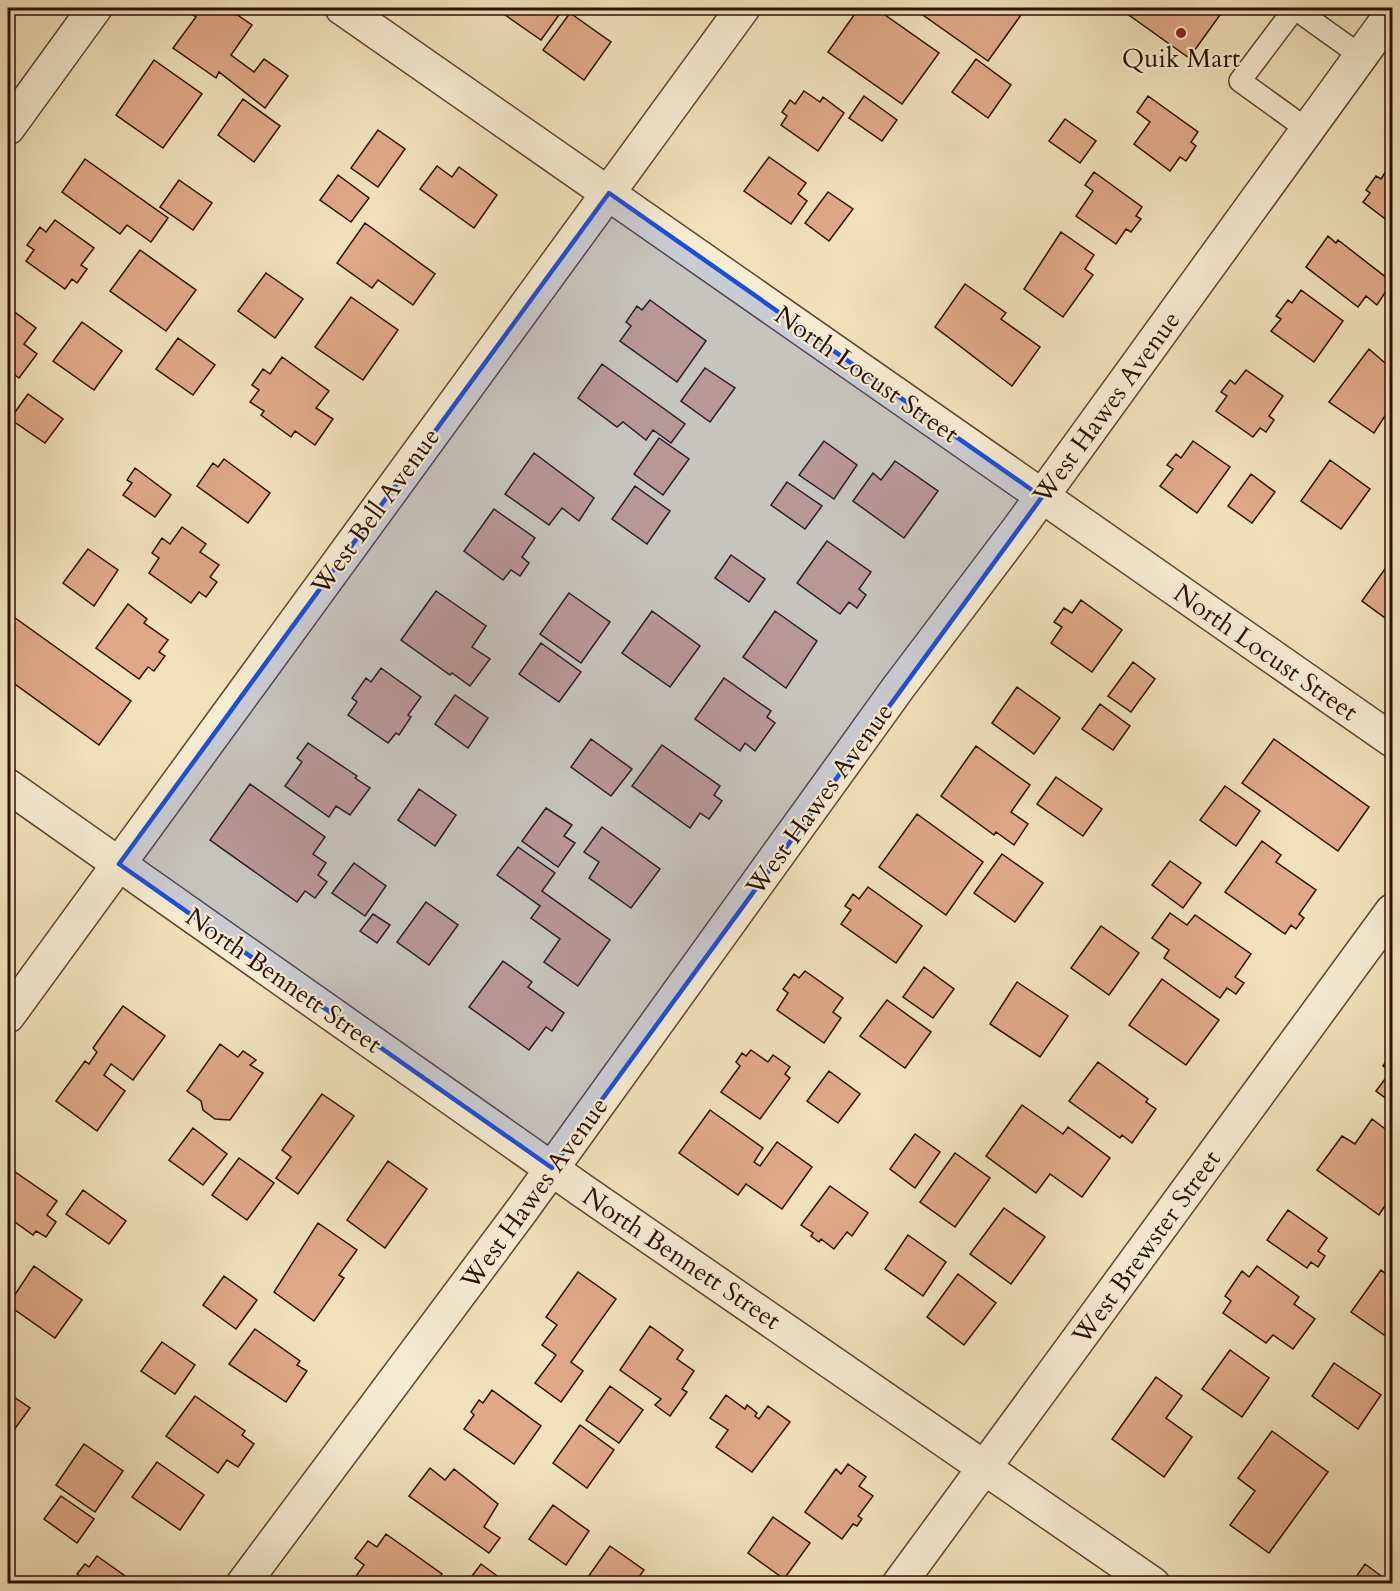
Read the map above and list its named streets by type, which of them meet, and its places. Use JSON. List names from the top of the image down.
{
  "streets": {
    "street": [
      "North Locust Street",
      "West Hawes Avenue",
      "West Bell Avenue",
      "North Bennett Street",
      "West Brewster Street"
    ]
  },
  "crossings": [
    ["North Locust Street", "West Hawes Avenue"],
    ["North Locust Street", "West Bell Avenue"],
    ["West Hawes Avenue", "North Bennett Street"],
    ["West Bell Avenue", "North Bennett Street"],
    ["North Bennett Street", "West Brewster Street"]
  ],
  "places": ["Quik Mart"]
}
